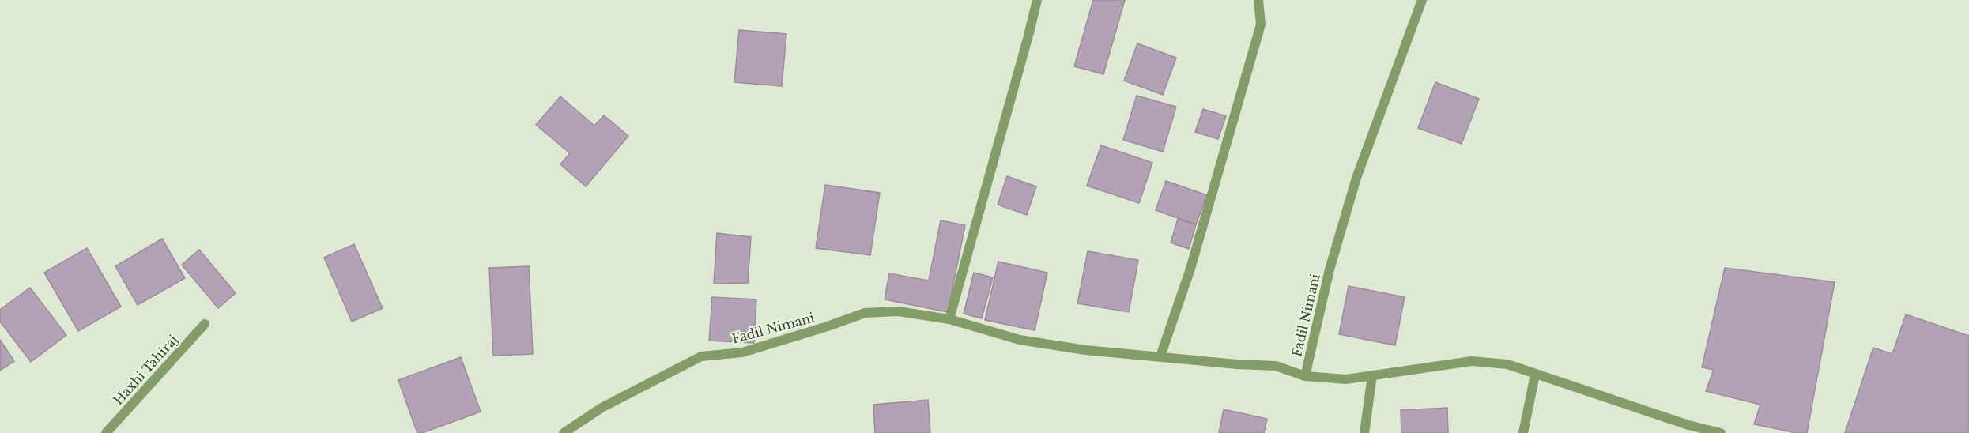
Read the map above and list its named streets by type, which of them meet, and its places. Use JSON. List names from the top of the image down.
{
  "streets": {
    "street": ["Fadil Nimani", "Haxhi Tahiraj"]
  }
}
